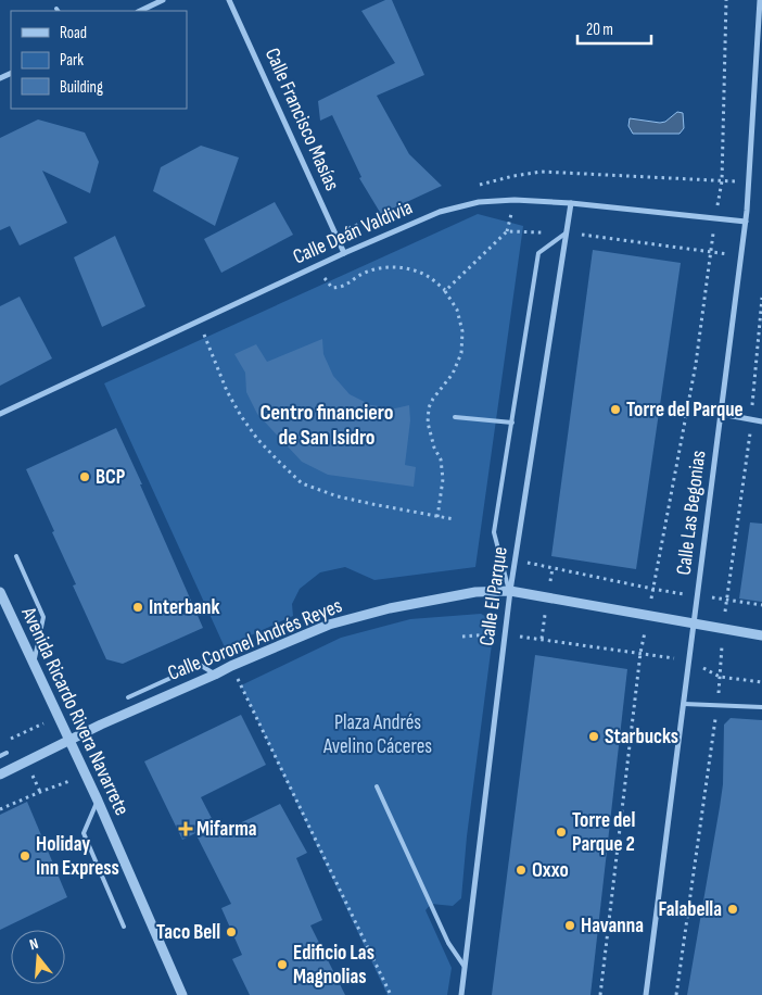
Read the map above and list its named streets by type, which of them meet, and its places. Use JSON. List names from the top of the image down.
{
  "streets": {
    "street": [
      "Calle Francisco Masías",
      "Calle Deán Valdivia",
      "Calle Las Begonias",
      "Calle El Parque",
      "Calle Coronel Andrés Reyes",
      "Avenida Ricardo Rivera Navarrete"
    ]
  },
  "crossings": [
    ["Calle Francisco Masías", "Calle Deán Valdivia"],
    ["Calle Deán Valdivia", "Calle Las Begonias"],
    ["Calle Deán Valdivia", "Calle El Parque"],
    ["Calle Las Begonias", "Calle Coronel Andrés Reyes"],
    ["Calle El Parque", "Calle Coronel Andrés Reyes"],
    ["Calle Coronel Andrés Reyes", "Avenida Ricardo Rivera Navarrete"]
  ],
  "districts": ["Centro financiero de San Isidro"],
  "parks": ["Plaza Andrés Avelino Cáceres"],
  "places": {
    "other": [
      "Torre del Parque",
      "BCP",
      "Interbank",
      "Starbucks",
      "Torre del Parque 2",
      "Holiday Inn Express",
      "Oxxo",
      "Falabella",
      "Havanna",
      "Taco Bell",
      "Edificio Las Magnolias"
    ],
    "health": ["Mifarma"]
  },
  "legend": ["Road", "Park", "Building"],
  "scale_bar": "20 m",
  "north": "top"
}
